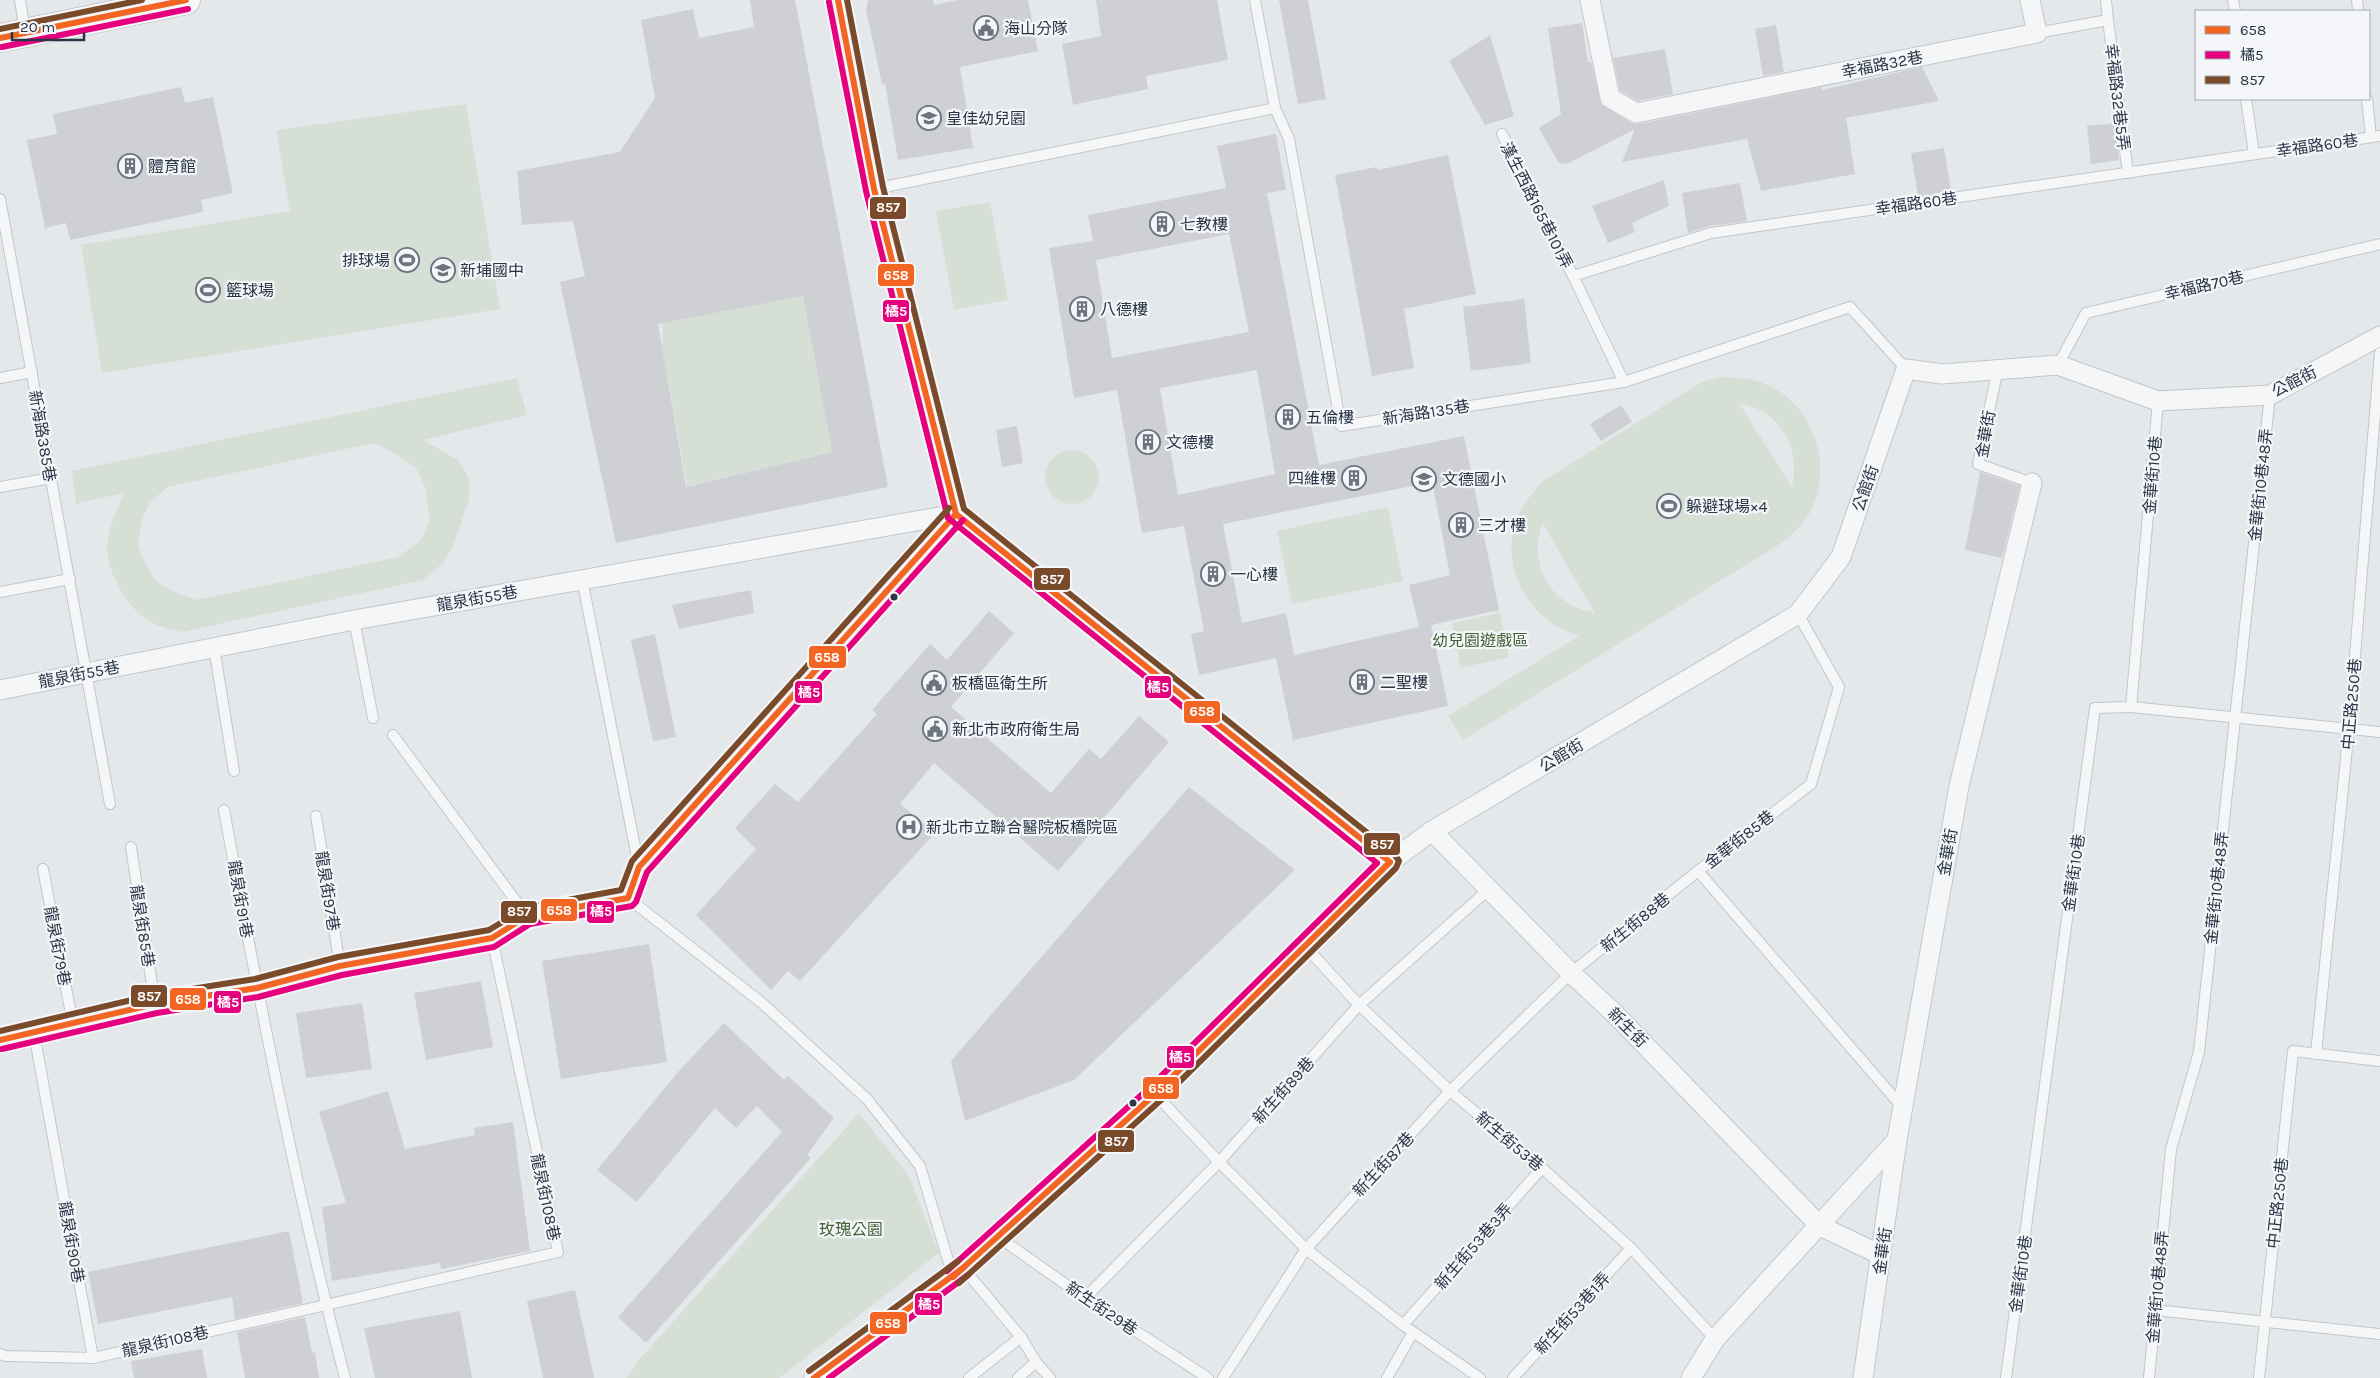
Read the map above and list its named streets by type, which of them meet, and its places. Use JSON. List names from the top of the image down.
{
  "streets": {
    "street": [
      "幸福路32巷",
      "公館街",
      "金華街",
      "龍泉街55巷",
      "新生街"
    ],
    "lane": [
      "幸福路32巷5弄",
      "幸福路60巷",
      "漢生西路165巷101弄",
      "幸福路70巷",
      "新海路135巷",
      "新海路385巷",
      "金華街10巷",
      "金華街10巷48弄",
      "中正路250巷",
      "金華街85巷",
      "龍泉街97巷",
      "龍泉街91巷",
      "新生街88巷",
      "龍泉街85巷",
      "龍泉街79巷",
      "新生街89巷",
      "新生街53巷",
      "新生街87巷",
      "龍泉街108巷",
      "龍泉街90巷",
      "新生街53巷3弄",
      "新生街29巷",
      "新生街53巷1弄"
    ]
  },
  "crossings": [
    ["幸福路32巷", "幸福路32巷5弄"],
    ["幸福路32巷5弄", "幸福路60巷"],
    ["幸福路60巷", "漢生西路165巷101弄"],
    ["幸福路70巷", "公館街"],
    ["公館街", "新海路135巷"],
    ["公館街", "金華街"],
    ["公館街", "金華街10巷"],
    ["公館街", "金華街10巷48弄"],
    ["公館街", "金華街85巷"],
    ["公館街", "新生街"],
    ["公館街", "新生街53巷"],
    ["公館街", "新生街29巷"],
    ["金華街", "金華街85巷"],
    ["金華街", "新生街"],
    ["新海路385巷", "龍泉街55巷"],
    ["金華街85巷", "新生街88巷"],
    ["新生街88巷", "新生街"],
    ["新生街88巷", "新生街87巷"],
    ["新生街", "新生街89巷"],
    ["新生街", "新生街87巷"],
    ["新生街89巷", "新生街53巷"],
    ["新生街89巷", "新生街29巷"],
    ["新生街53巷", "新生街87巷"],
    ["新生街53巷", "新生街53巷3弄"],
    ["新生街53巷", "新生街53巷1弄"],
    ["龍泉街108巷", "龍泉街90巷"]
  ],
  "parks": ["幼兒園遊戲區", "玫瑰公園"],
  "places": {
    "public building": ["海山分隊", "板橋區衛生所", "新北市政府衛生局"],
    "school or university": ["皇佳幼兒園", "新埔國中", "文德國小"],
    "building": [
      "體育館",
      "七教樓",
      "八德樓",
      "五倫樓",
      "文德樓",
      "四維樓",
      "三才樓",
      "一心樓",
      "二聖樓"
    ],
    "sports": ["排球場", "籃球場", "躲避球場×4"],
    "hospital": ["新北市立聯合醫院板橋院區"]
  },
  "lines": ["transit line 658", "transit line 857", "transit line 橘5"],
  "legend": ["658", "橘5", "857"],
  "scale_bar": "20 m"
}
